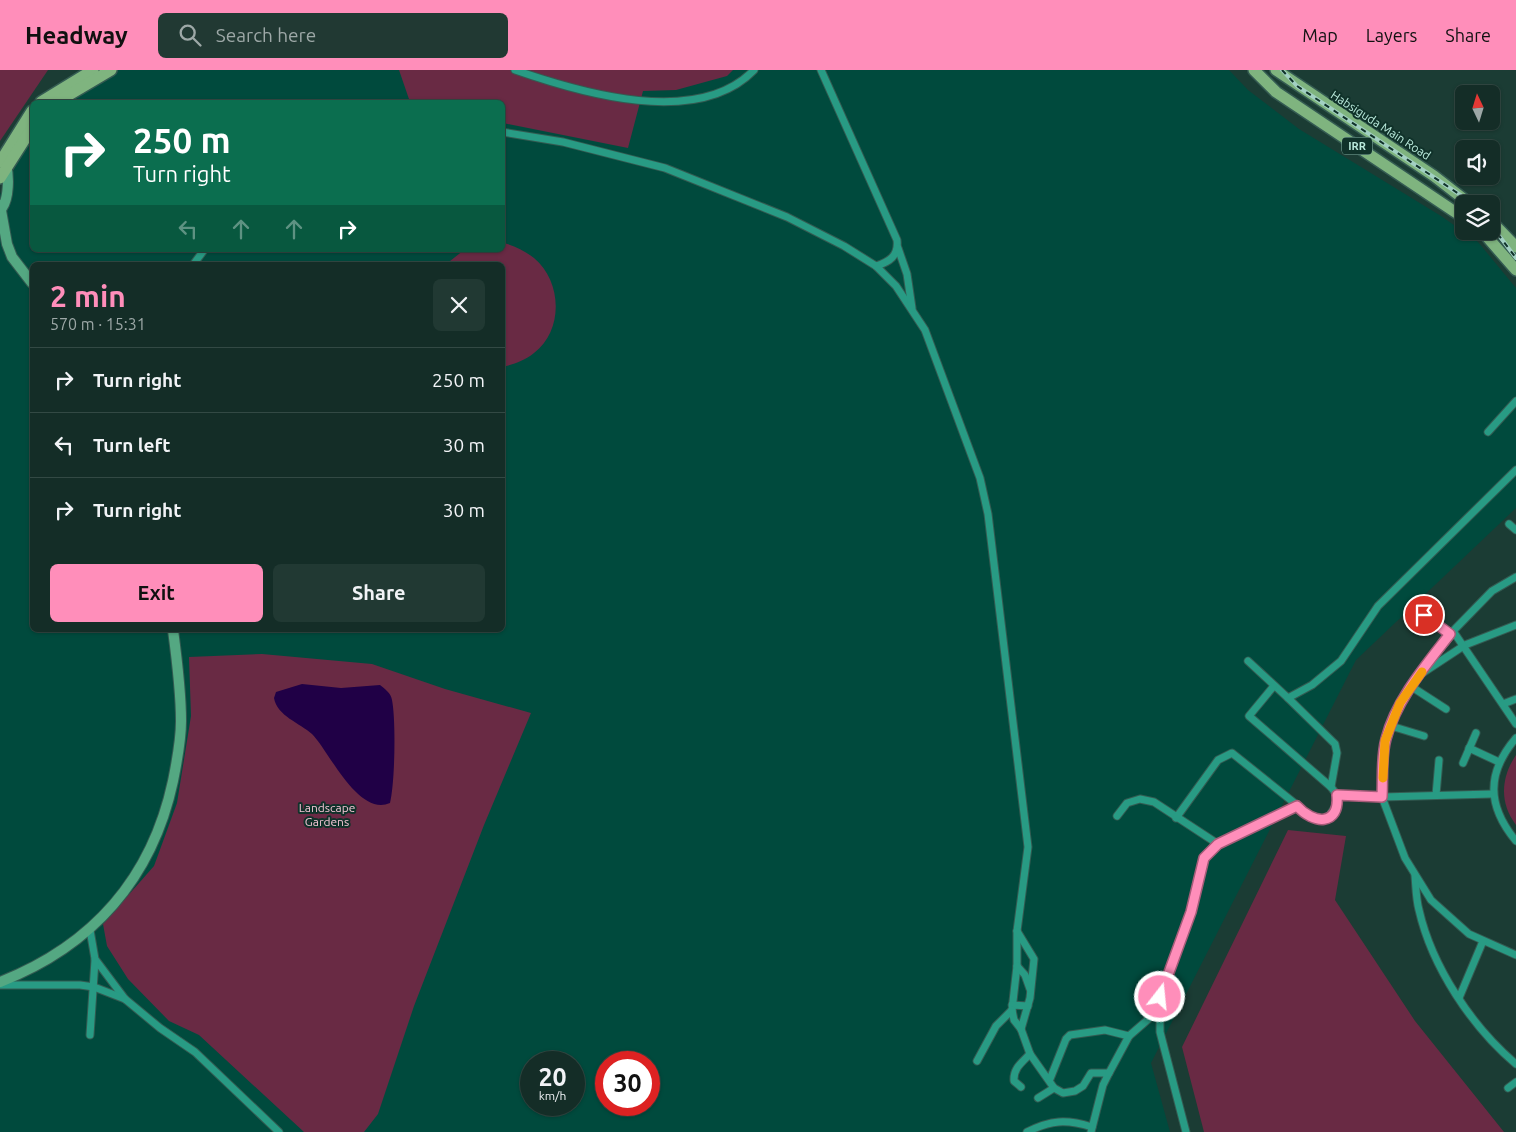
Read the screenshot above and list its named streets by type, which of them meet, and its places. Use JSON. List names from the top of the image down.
{
  "streets": {
    "main road": ["Habsiguda Main Road", "IRR"]
  },
  "parks": ["Landscape Gardens"],
  "north": "top",
  "page": {
    "header": "Headway",
    "search": "Search here",
    "nav": ["Map", "Layers", "Share"],
    "turn": ["250 m", "Turn right"],
    "heading": ["2 min", "570 m · 15:31"],
    "list": [
      {
        "name": "Turn right",
        "value": "250 m"
      },
      {
        "name": "Turn left",
        "value": "30 m"
      },
      {
        "name": "Turn right",
        "value": "30 m"
      }
    ],
    "buttons": ["Exit", "Share"],
    "speed": "20 km/h",
    "limit": "30"
  }
}
